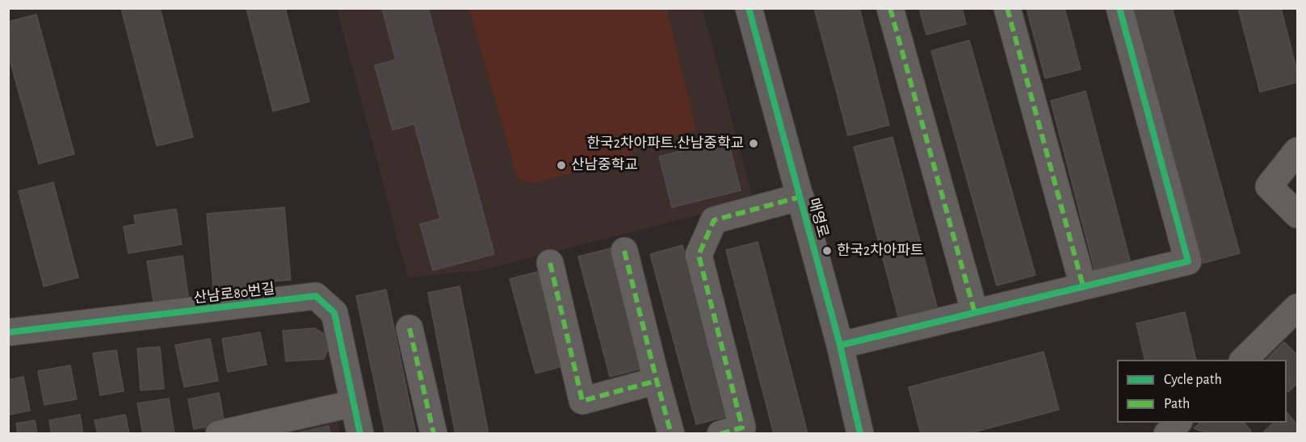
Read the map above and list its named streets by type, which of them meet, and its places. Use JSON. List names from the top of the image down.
{
  "streets": {
    "street": ["매영로", "산남로80번길"]
  },
  "places": ["한국2차아파트.산남중학교", "산남중학교", "한국2차아파트"],
  "legend": ["Cycle path", "Path"]
}
